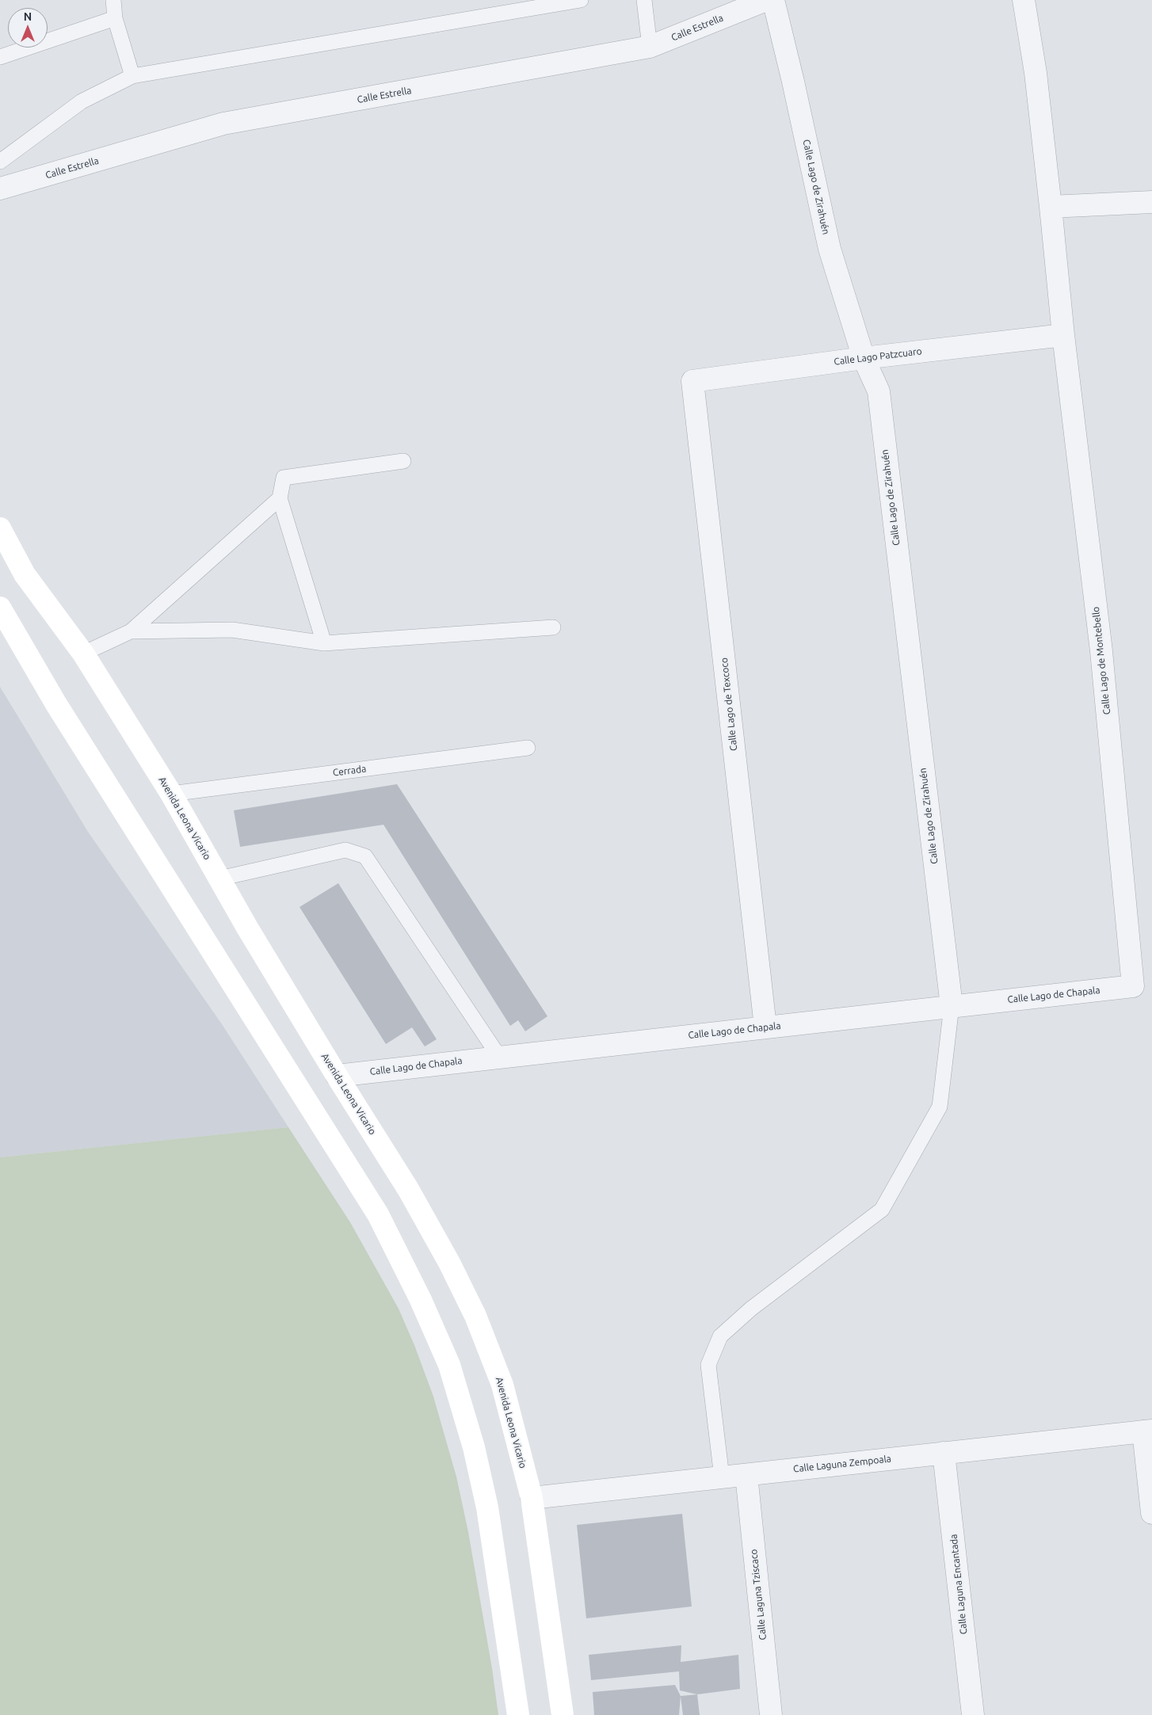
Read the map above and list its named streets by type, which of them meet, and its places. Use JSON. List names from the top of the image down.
{
  "streets": {
    "street": [
      "Calle Estrella",
      "Calle Lago de Zirahuén",
      "Calle Lago Patzcuaro",
      "Calle Lago de Montebello",
      "Calle Lago de Texcoco",
      "Avenida Leona Vicario",
      "Calle Lago de Chapala",
      "Calle Laguna Zempoala",
      "Calle Laguna Encantada",
      "Calle Laguna Tziscaco"
    ],
    "lane": ["Cerrada"]
  },
  "crossings": [
    ["Calle Lago de Zirahuén", "Calle Lago Patzcuaro"],
    ["Calle Lago de Zirahuén", "Calle Lago de Chapala"],
    ["Calle Lago Patzcuaro", "Calle Lago de Montebello"],
    ["Calle Lago Patzcuaro", "Calle Lago de Texcoco"],
    ["Calle Lago de Montebello", "Calle Lago de Chapala"],
    ["Calle Lago de Texcoco", "Calle Lago de Chapala"],
    ["Cerrada", "Avenida Leona Vicario"],
    ["Avenida Leona Vicario", "Calle Lago de Chapala"],
    ["Avenida Leona Vicario", "Calle Laguna Zempoala"],
    ["Calle Laguna Zempoala", "Calle Laguna Encantada"],
    ["Calle Laguna Zempoala", "Calle Laguna Tziscaco"]
  ],
  "north": "top"
}
